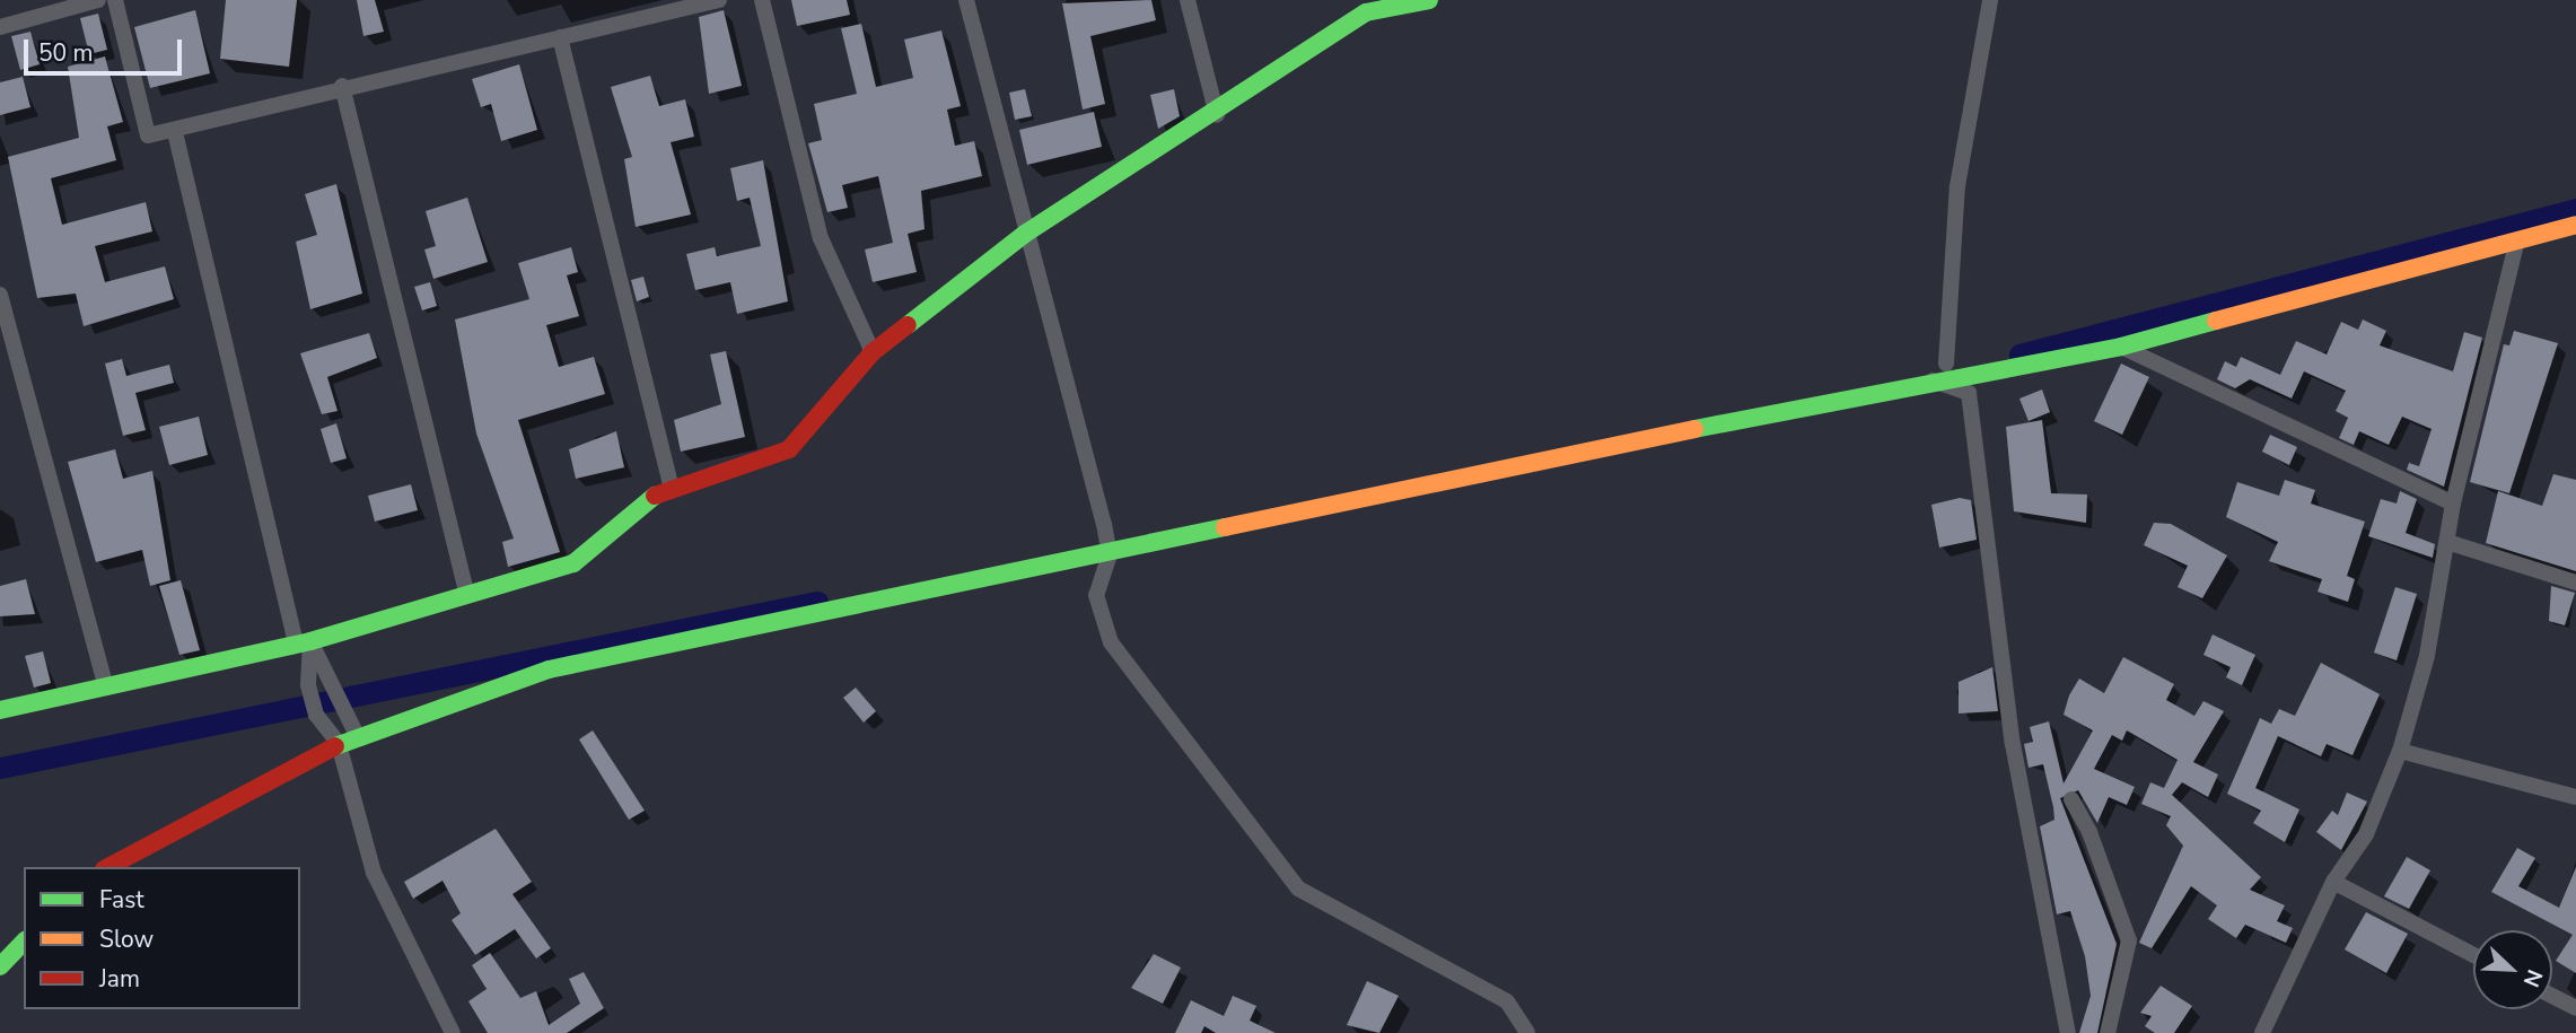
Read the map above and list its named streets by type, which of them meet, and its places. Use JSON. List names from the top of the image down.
{
  "legend": ["Fast", "Slow", "Jam"],
  "scale_bar": "50 m",
  "north": "bottom right"
}
